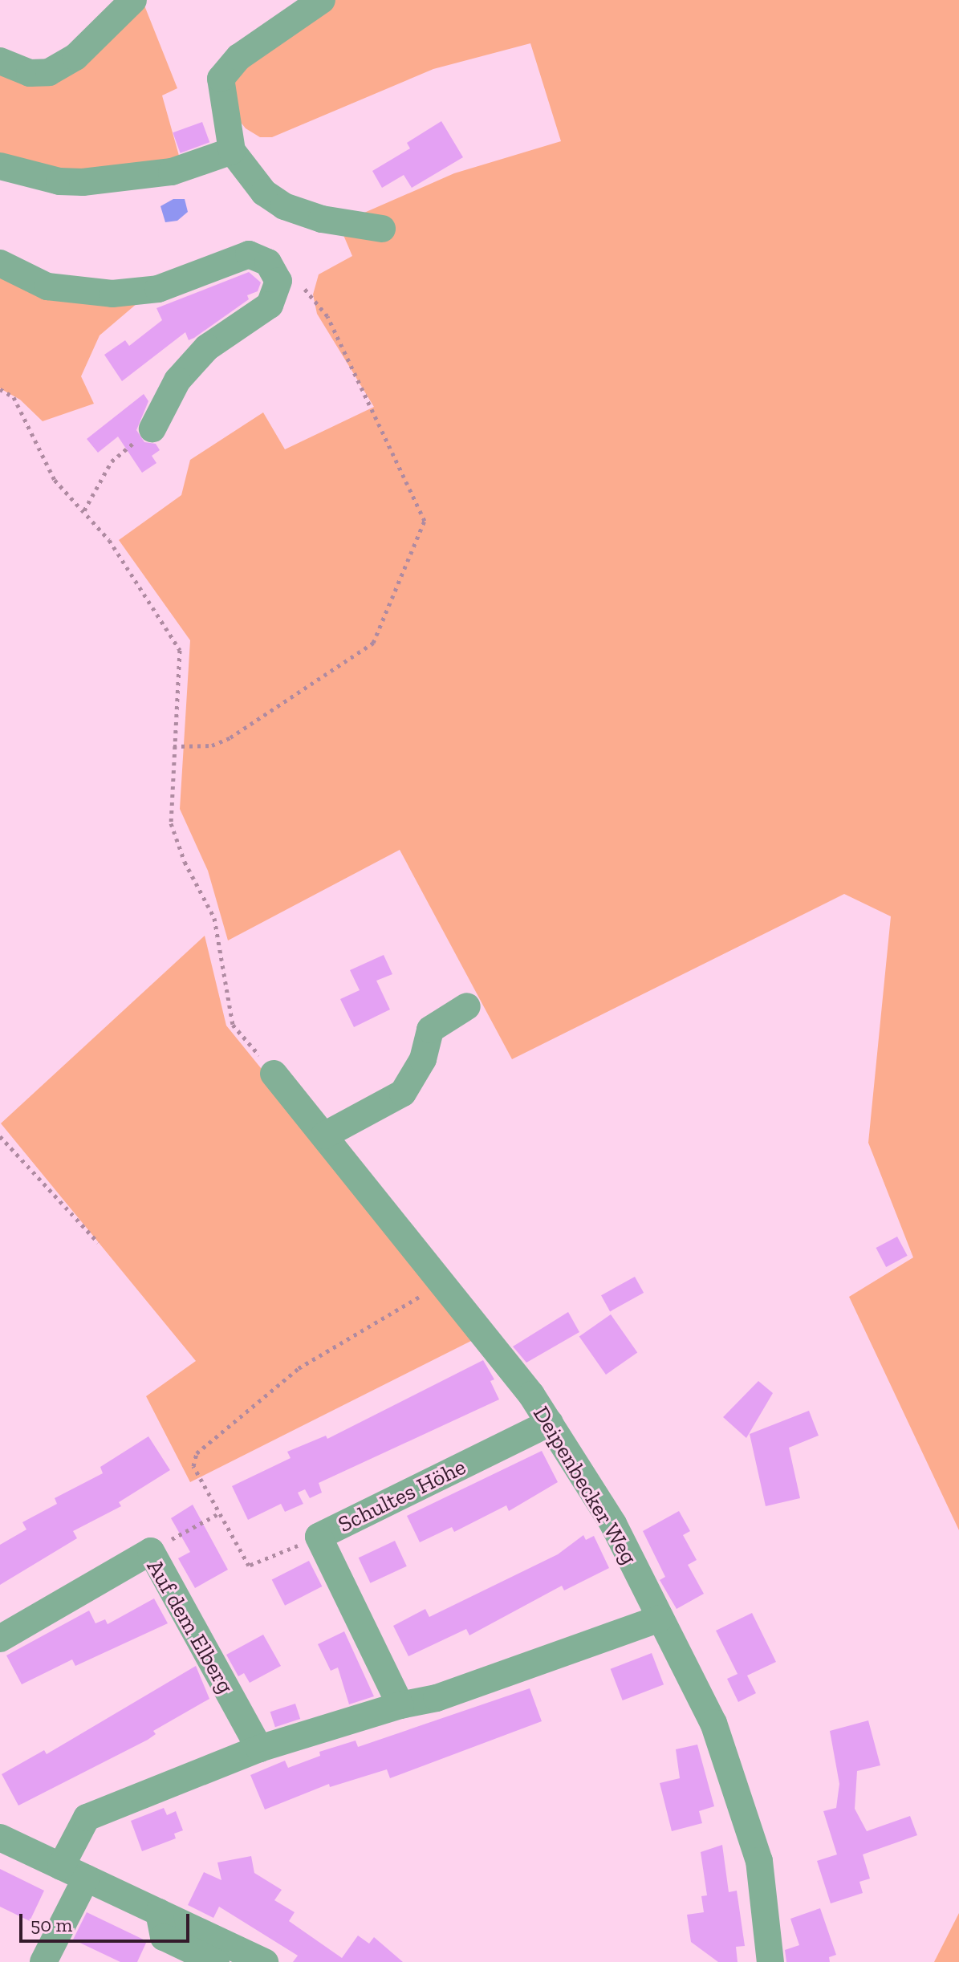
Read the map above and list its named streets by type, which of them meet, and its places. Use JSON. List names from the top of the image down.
{
  "streets": {
    "street": ["Deipenbecker Weg", "Schultes Höhe", "Auf dem Elberg"]
  },
  "crossings": [
    ["Deipenbecker Weg", "Schultes Höhe"]
  ],
  "scale_bar": "50 m"
}
